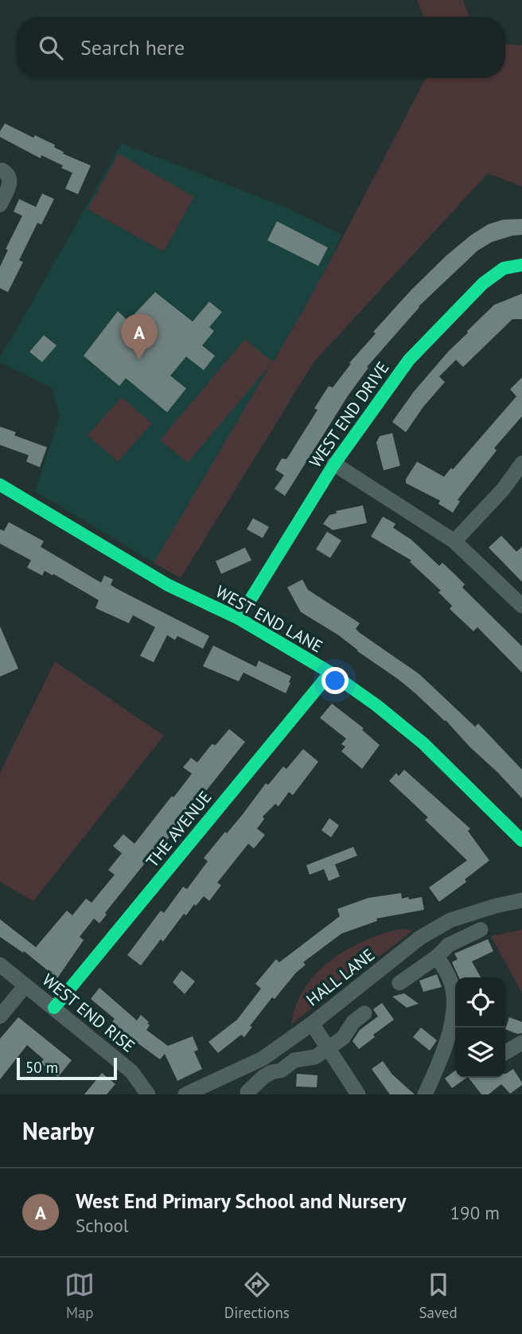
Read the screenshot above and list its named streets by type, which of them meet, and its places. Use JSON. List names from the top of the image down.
{
  "streets": {
    "street": [
      "WEST END DRIVE",
      "WEST END LANE",
      "THE AVENUE",
      "HALL LANE",
      "WEST END RISE"
    ]
  },
  "crossings": [
    ["WEST END DRIVE", "WEST END LANE"],
    ["WEST END LANE", "THE AVENUE"],
    ["THE AVENUE", "WEST END RISE"]
  ],
  "scale_bar": "50 m",
  "page": {
    "search": "Search here",
    "pins": "A",
    "scale": "50 m",
    "heading": "Nearby",
    "list": [
      {
        "mark": "A",
        "name": "West End Primary School and Nursery",
        "note": "School",
        "value": "190 m"
      }
    ],
    "nav": ["Map", "Directions", "Saved"]
  }
}
